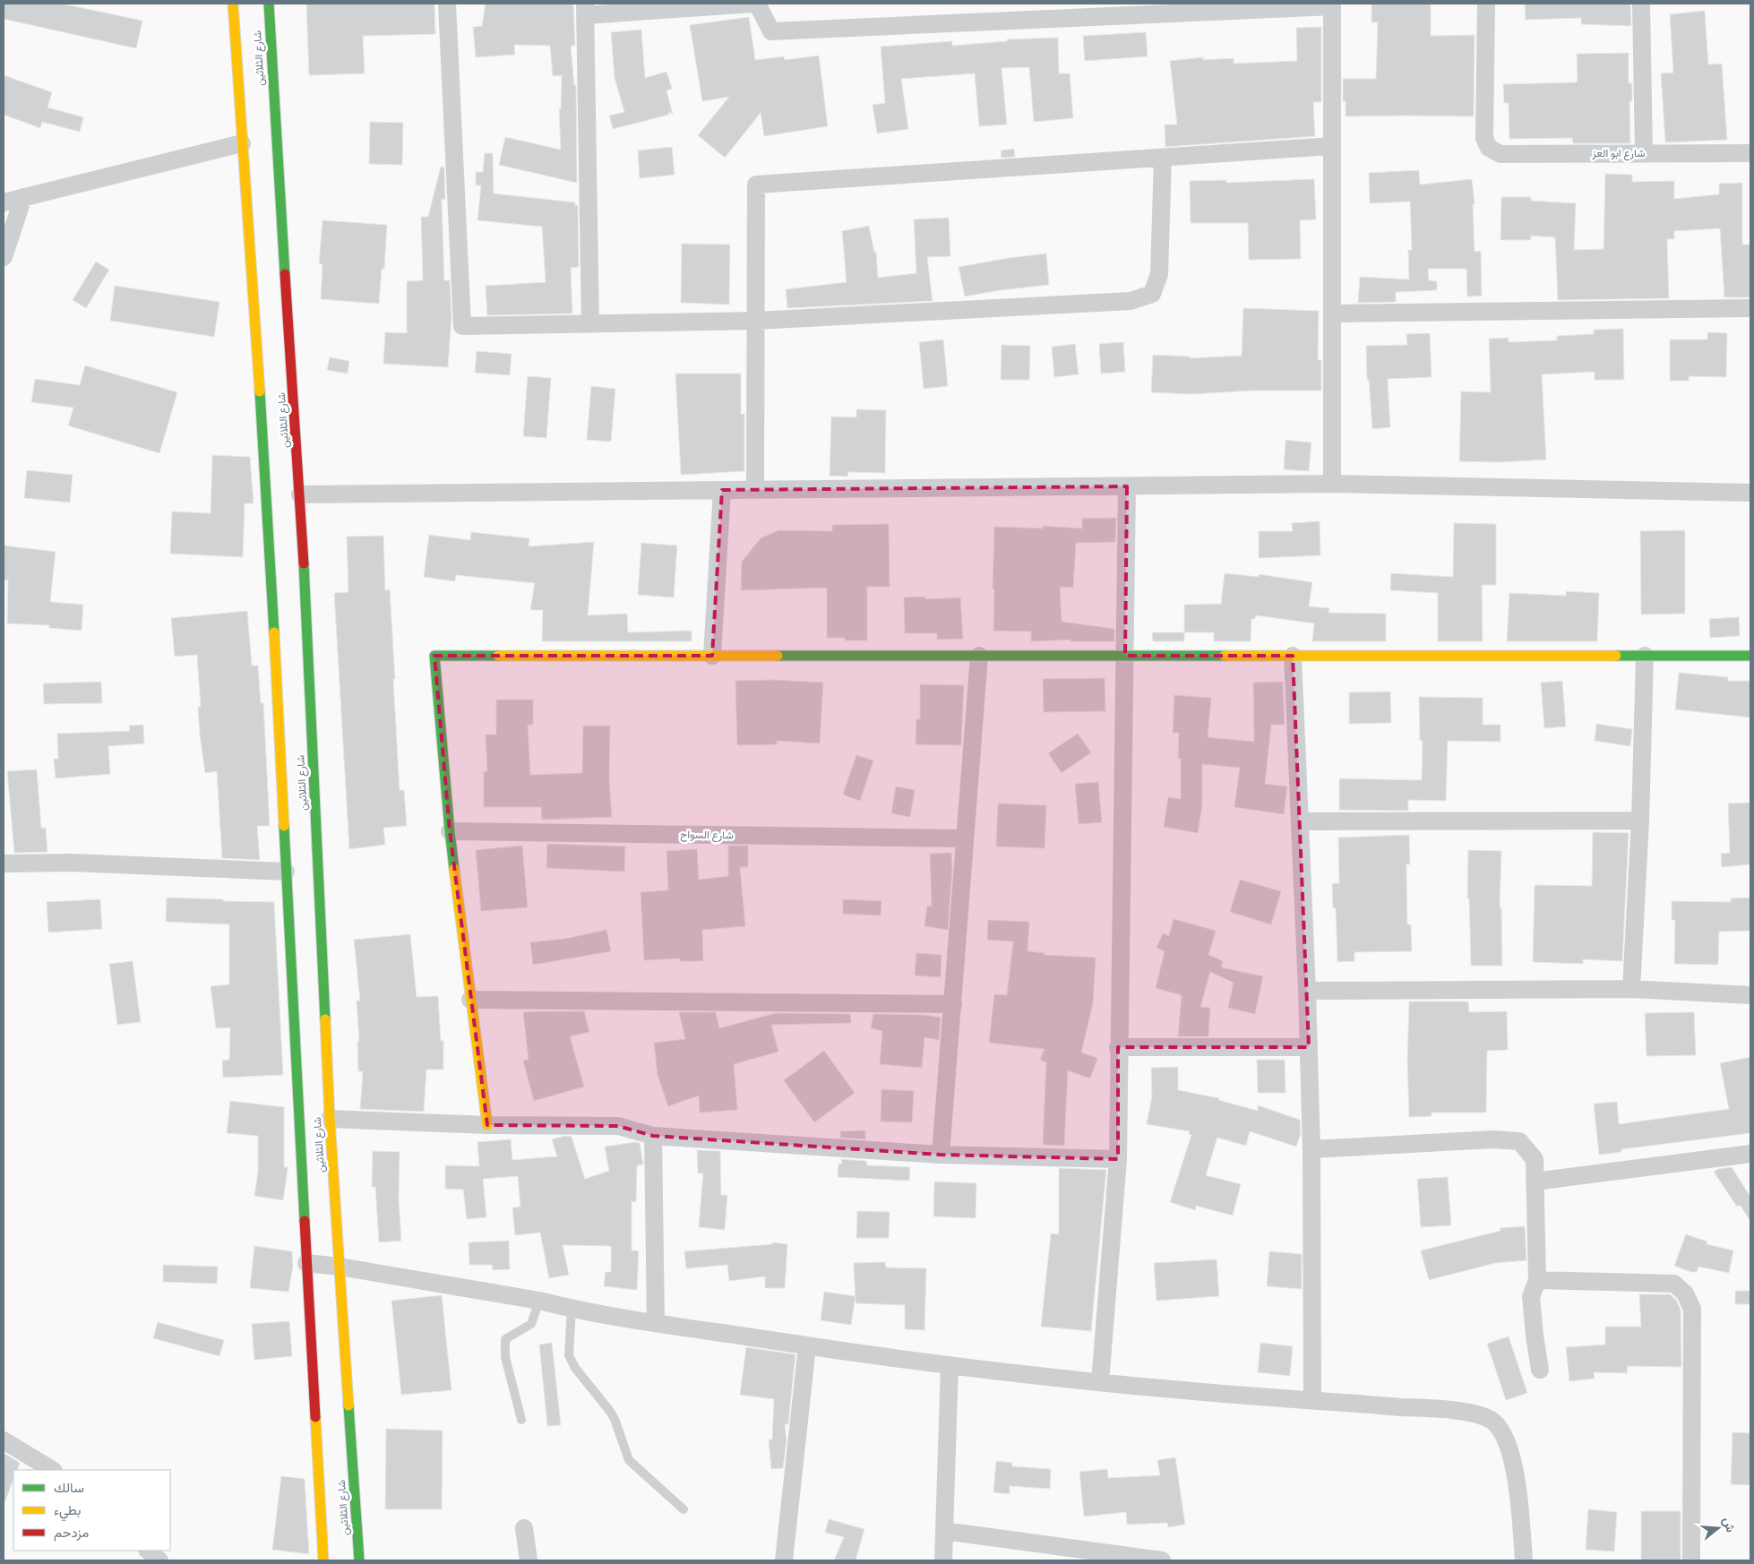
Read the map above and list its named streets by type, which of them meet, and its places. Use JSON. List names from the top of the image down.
{
  "streets": {
    "street": ["شارع الثلاثين", "شارع ابو العز", "شارع السواح"]
  },
  "legend": ["سالك", "بطيء", "مزدحم"],
  "north": "right"
}
